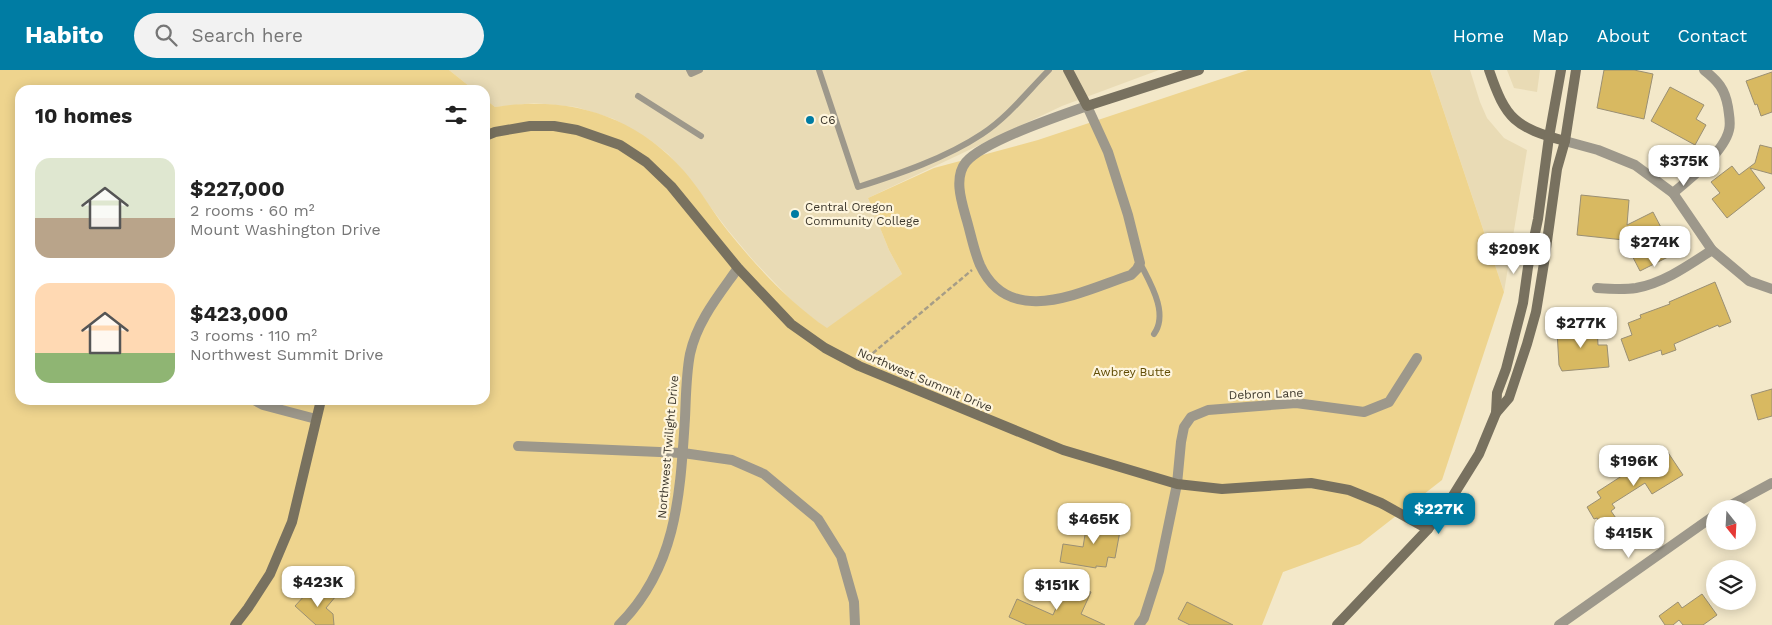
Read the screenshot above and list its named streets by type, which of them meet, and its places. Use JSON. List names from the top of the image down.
{
  "streets": {
    "street": ["Northwest Summit Drive", "Debron Lane", "Northwest Twilight Drive"]
  },
  "crossings": [
    ["Northwest Summit Drive", "Debron Lane"],
    ["Northwest Summit Drive", "Northwest Twilight Drive"]
  ],
  "parks": ["Awbrey Butte"],
  "places": ["C6", "Central Oregon Community College"],
  "north": "bottom",
  "page": {
    "header": "Habito",
    "search": "Search here",
    "nav": [
      "Home",
      "Map",
      "About",
      "Contact"
    ],
    "heading": "10 homes",
    "price": [
      "$375K",
      "$274K",
      "$209K",
      "$277K",
      "$196K",
      "$227K",
      "$465K",
      "$415K",
      "$423K",
      "$151K"
    ],
    "list": [
      {
        "name": "$227,000",
        "note": "2 rooms · 60 m² · Mount Washington Drive"
      },
      {
        "name": "$423,000",
        "note": "3 rooms · 110 m² · Northwest Summit Drive"
      }
    ]
  }
}
